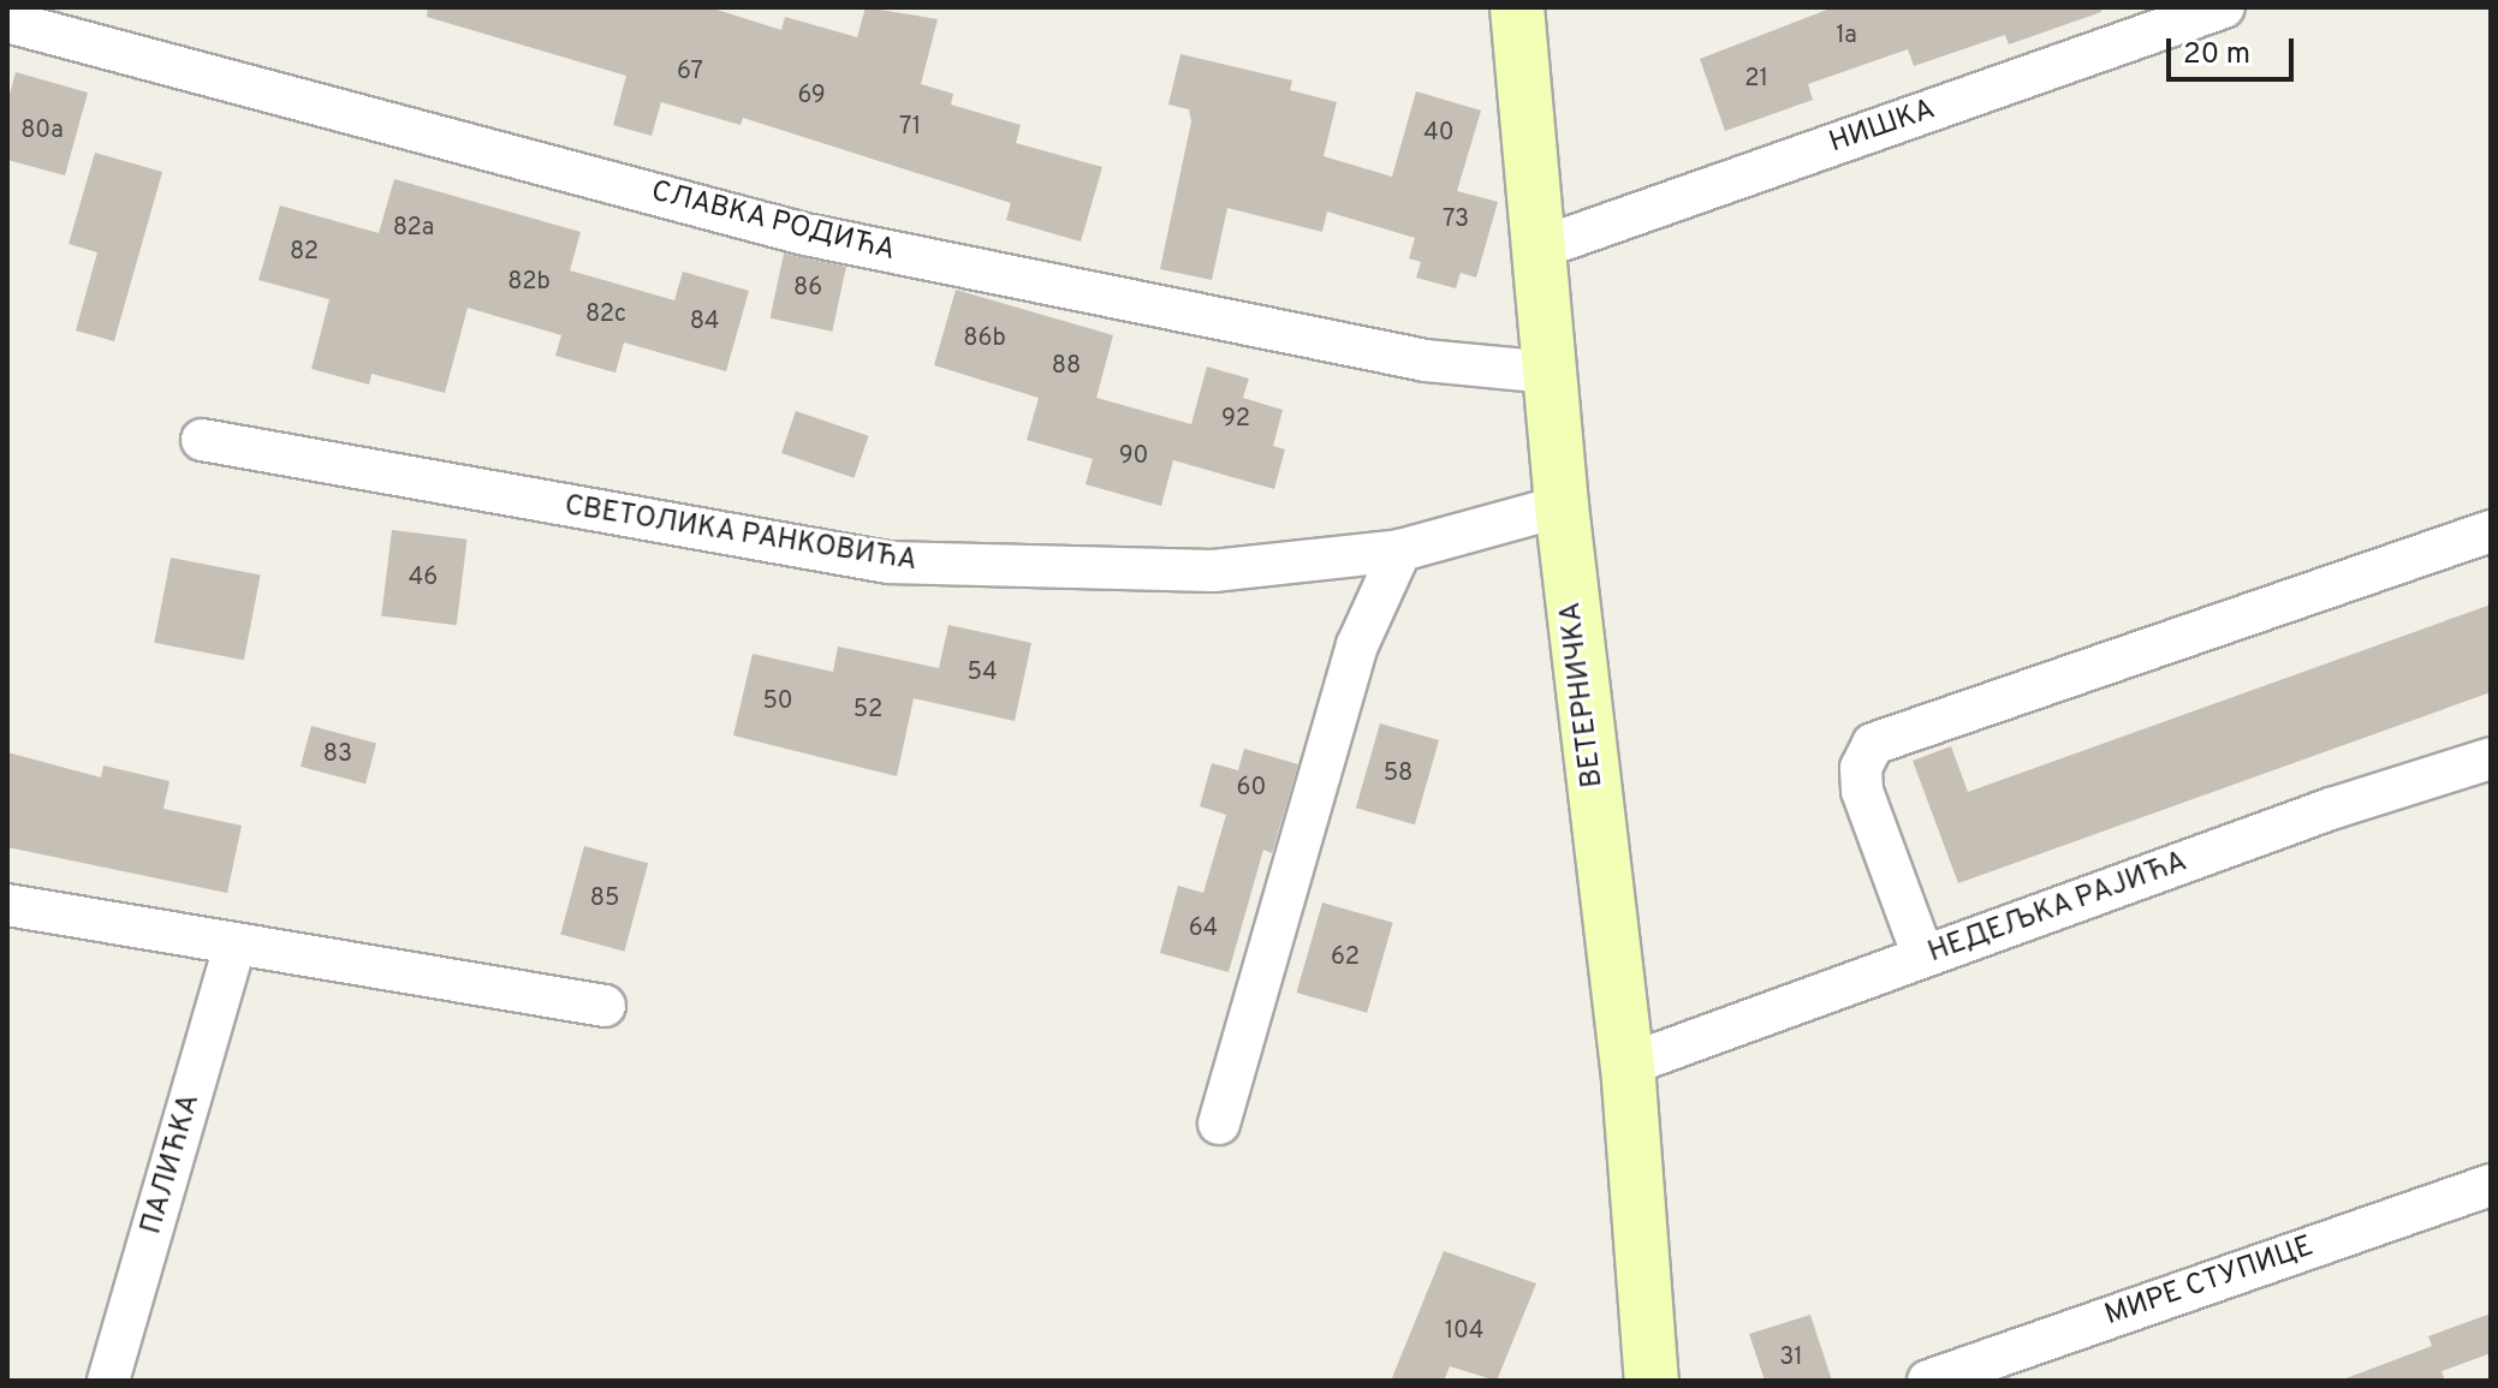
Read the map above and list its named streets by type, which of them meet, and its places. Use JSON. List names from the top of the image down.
{
  "streets": {
    "street": [
      "НИШКА",
      "СЛАВКА РОДИЋА",
      "СВЕТОЛИКА РАНКОВИЋА",
      "ВЕТЕРНИЧКА",
      "НЕДЕЉКА РАЈИЋА",
      "ПАЛИЋКА",
      "МИРЕ СТУПИЦЕ"
    ]
  },
  "crossings": [
    ["НИШКА", "ВЕТЕРНИЧКА"],
    ["СЛАВКА РОДИЋА", "ВЕТЕРНИЧКА"],
    ["СВЕТОЛИКА РАНКОВИЋА", "ВЕТЕРНИЧКА"],
    ["ВЕТЕРНИЧКА", "НЕДЕЉКА РАЈИЋА"]
  ],
  "house_numbers": [
    "1a",
    "67",
    "21",
    "69",
    "71",
    "80a",
    "40",
    "73",
    "82a",
    "82",
    "82b",
    "86",
    "82c",
    "84",
    "86b",
    "88",
    "92",
    "90",
    "46",
    "54",
    "50",
    "52",
    "83",
    "58",
    "60",
    "85",
    "64",
    "62",
    "104",
    "31"
  ],
  "scale_bar": "20 m"
}
